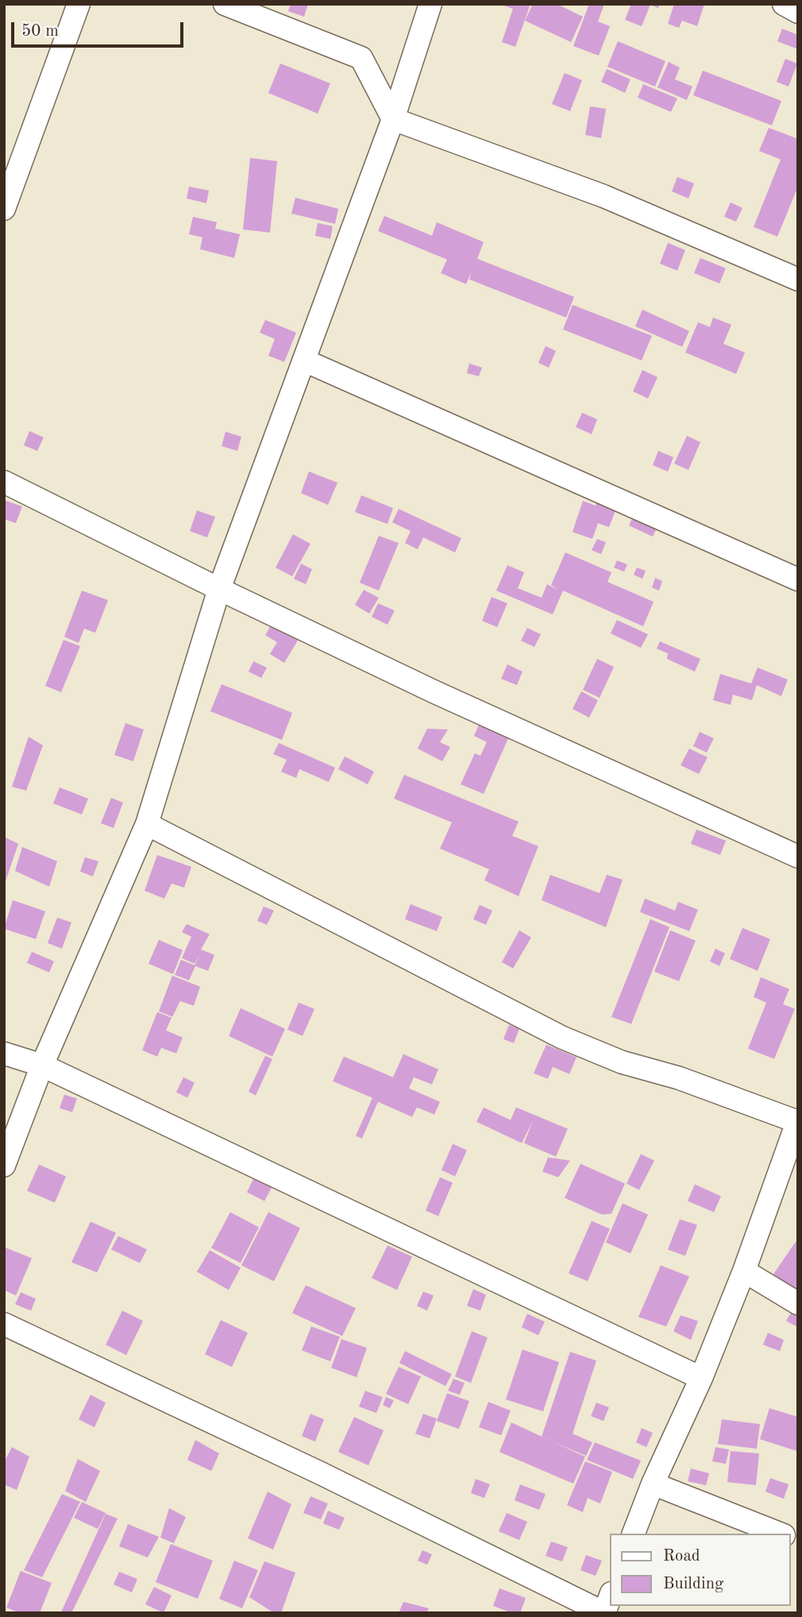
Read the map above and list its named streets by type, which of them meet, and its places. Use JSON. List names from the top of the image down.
{
  "legend": ["Road", "Building"],
  "scale_bar": "50 m"
}
